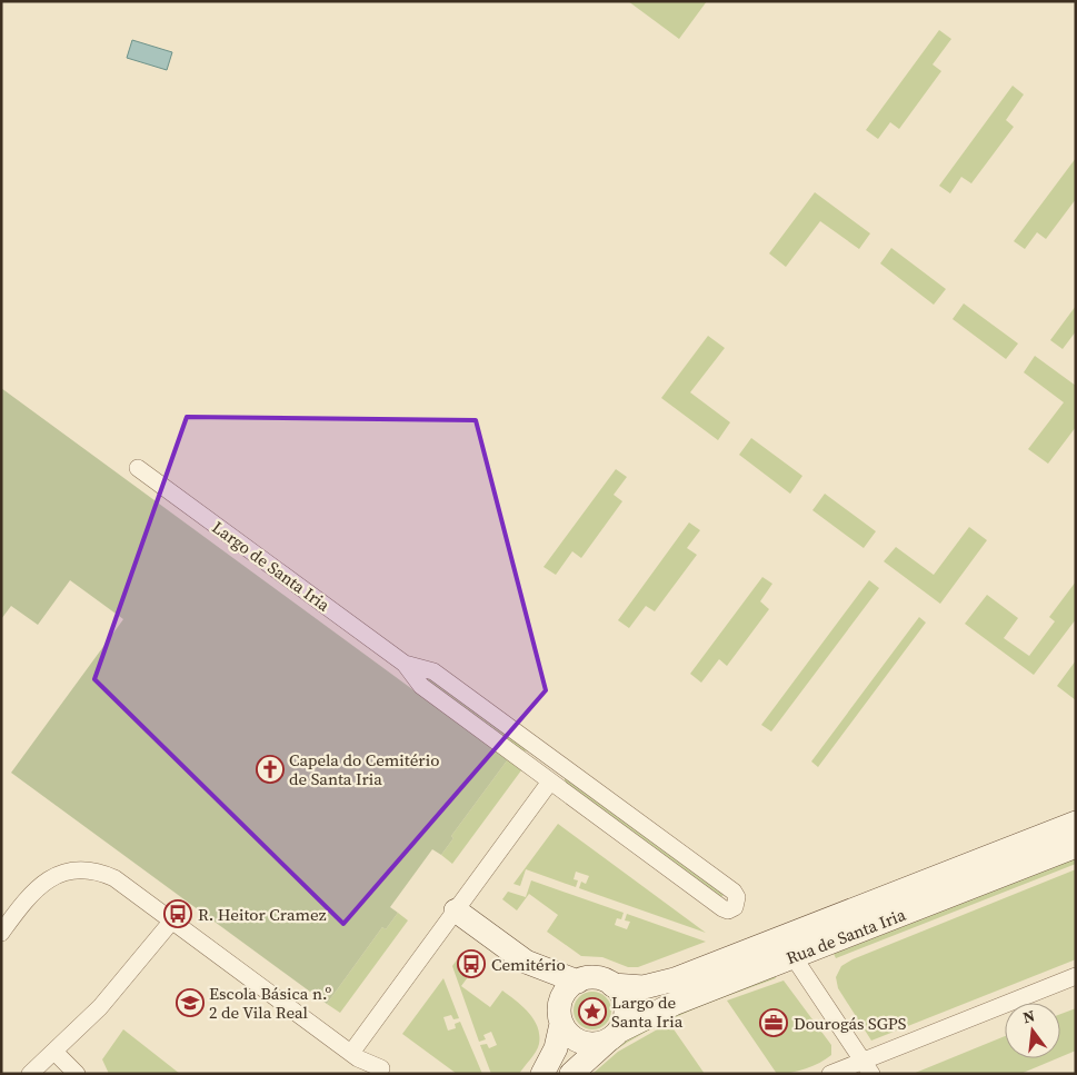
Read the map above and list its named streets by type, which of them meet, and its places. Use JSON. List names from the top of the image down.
{
  "streets": {
    "main road": ["Rua de Santa Iria"],
    "street": ["Largo de Santa Iria"]
  },
  "places": {
    "church": ["Capela do Cemitério de Santa Iria"],
    "bus stop": ["R. Heitor Cramez", "Cemitério"],
    "school or university": ["Escola Básica n.º 2 de Vila Real"],
    "place": ["Largo de Santa Iria"],
    "office": ["Dourogás SGPS"]
  },
  "north": "top"
}
